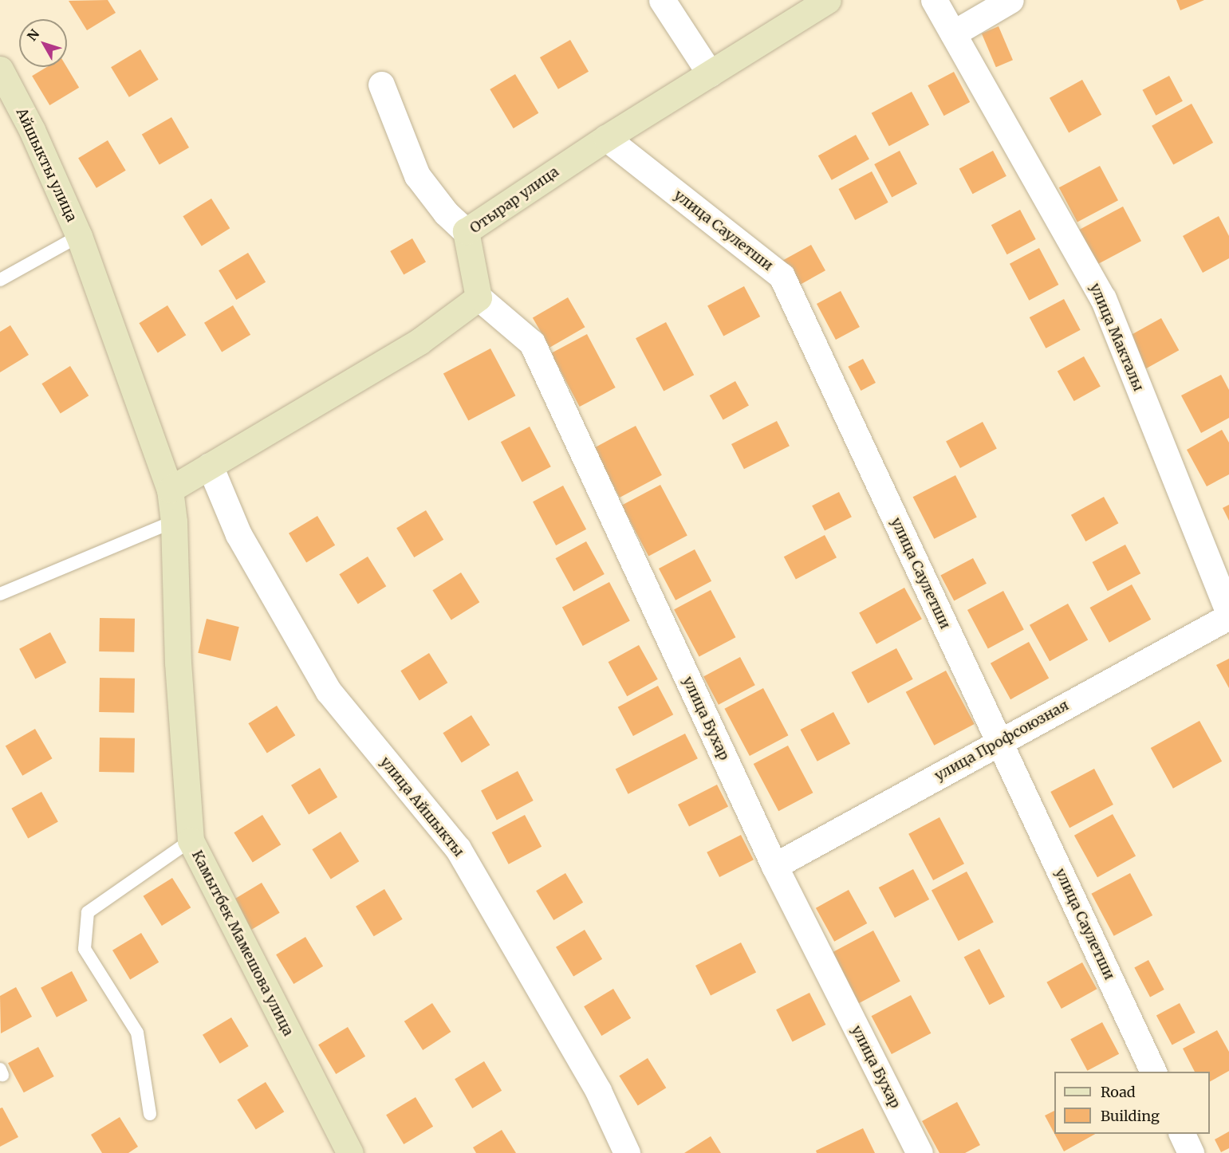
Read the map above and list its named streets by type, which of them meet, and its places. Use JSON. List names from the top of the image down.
{
  "streets": {
    "street": [
      "Айшыкты улица",
      "Отырар улица",
      "улица Саулетши",
      "улица Макталы",
      "улица Бухар",
      "улица Профсоюзная",
      "улица Айшыкты",
      "Камытбек Мамешова улица"
    ]
  },
  "crossings": [
    ["Айшыкты улица", "Камытбек Мамешова улица"],
    ["Отырар улица", "улица Саулетши"],
    ["Отырар улица", "улица Бухар"],
    ["улица Саулетши", "улица Профсоюзная"],
    ["улица Макталы", "улица Профсоюзная"],
    ["улица Бухар", "улица Профсоюзная"]
  ],
  "legend": ["Road", "Building"],
  "north": "top left"
}
